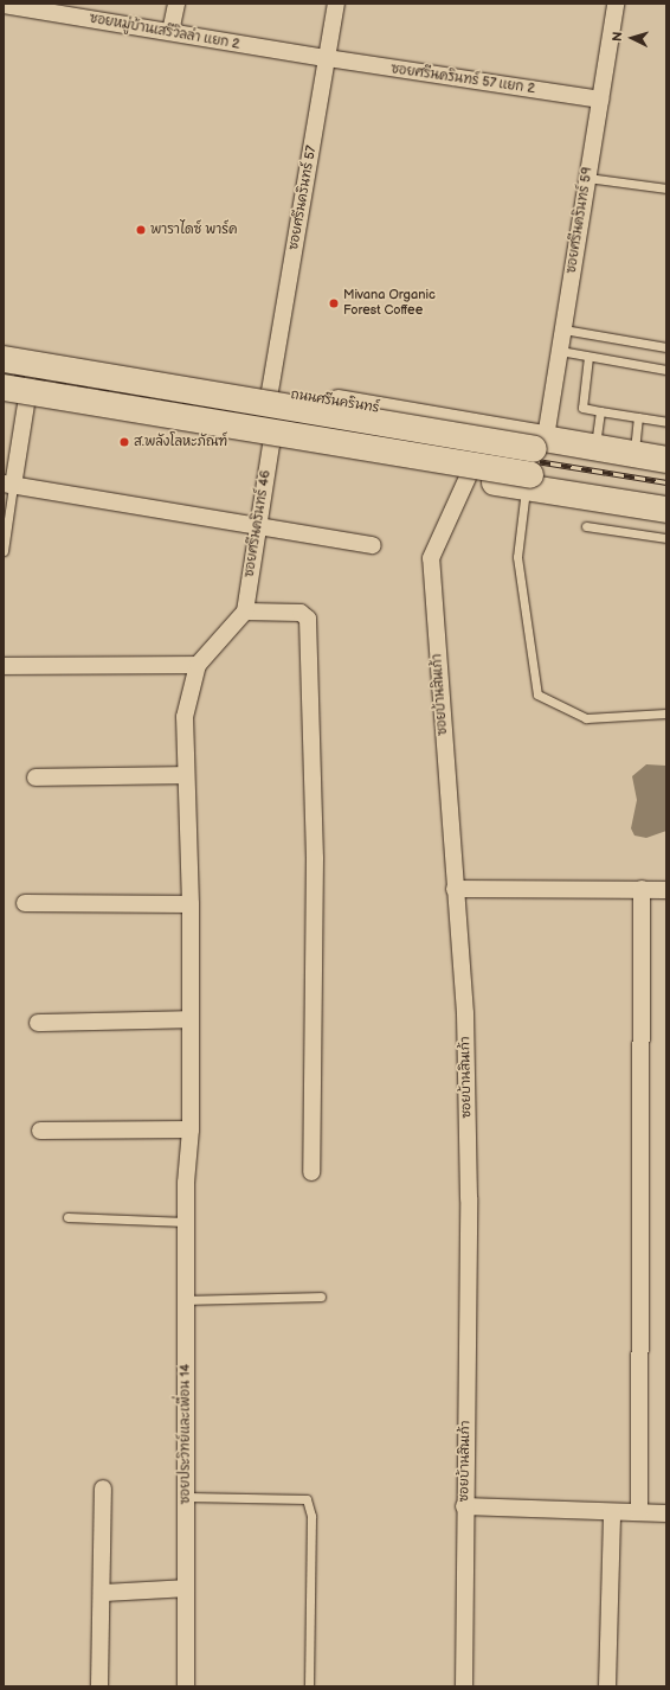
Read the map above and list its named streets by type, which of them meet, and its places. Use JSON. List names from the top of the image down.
{
  "streets": {
    "main road": ["ถนนศรีนครินทร์"],
    "street": [
      "ซอยหมู่บ้านเสรีวิลล่า แยก 2",
      "ซอยศรีนครินทร์ 57 แยก 2",
      "ซอยศรีนครินทร์ 57",
      "ซอยศรีนครินทร์ 59",
      "ซอยศรีนครินทร์ 46",
      "ซอยบ้านสินเก้า",
      "ซอยประวิทย์และเพื่อน 14"
    ]
  },
  "crossings": [
    ["ซอยหมู่บ้านเสรีวิลล่า แยก 2", "ซอยศรีนครินทร์ 57 แยก 2"],
    ["ซอยหมู่บ้านเสรีวิลล่า แยก 2", "ซอยศรีนครินทร์ 57"],
    ["ซอยศรีนครินทร์ 57 แยก 2", "ซอยศรีนครินทร์ 57"],
    ["ซอยศรีนครินทร์ 57 แยก 2", "ซอยศรีนครินทร์ 59"],
    ["ซอยศรีนครินทร์ 57", "ถนนศรีนครินทร์"],
    ["ซอยศรีนครินทร์ 57", "ซอยศรีนครินทร์ 46"],
    ["ซอยศรีนครินทร์ 59", "ถนนศรีนครินทร์"]
  ],
  "places": ["พาราไดซ์ พาร์ค", "Mivana Organic Forest Coffee", "ส.พลังโลหะภัณฑ์"],
  "north": "left"
}
